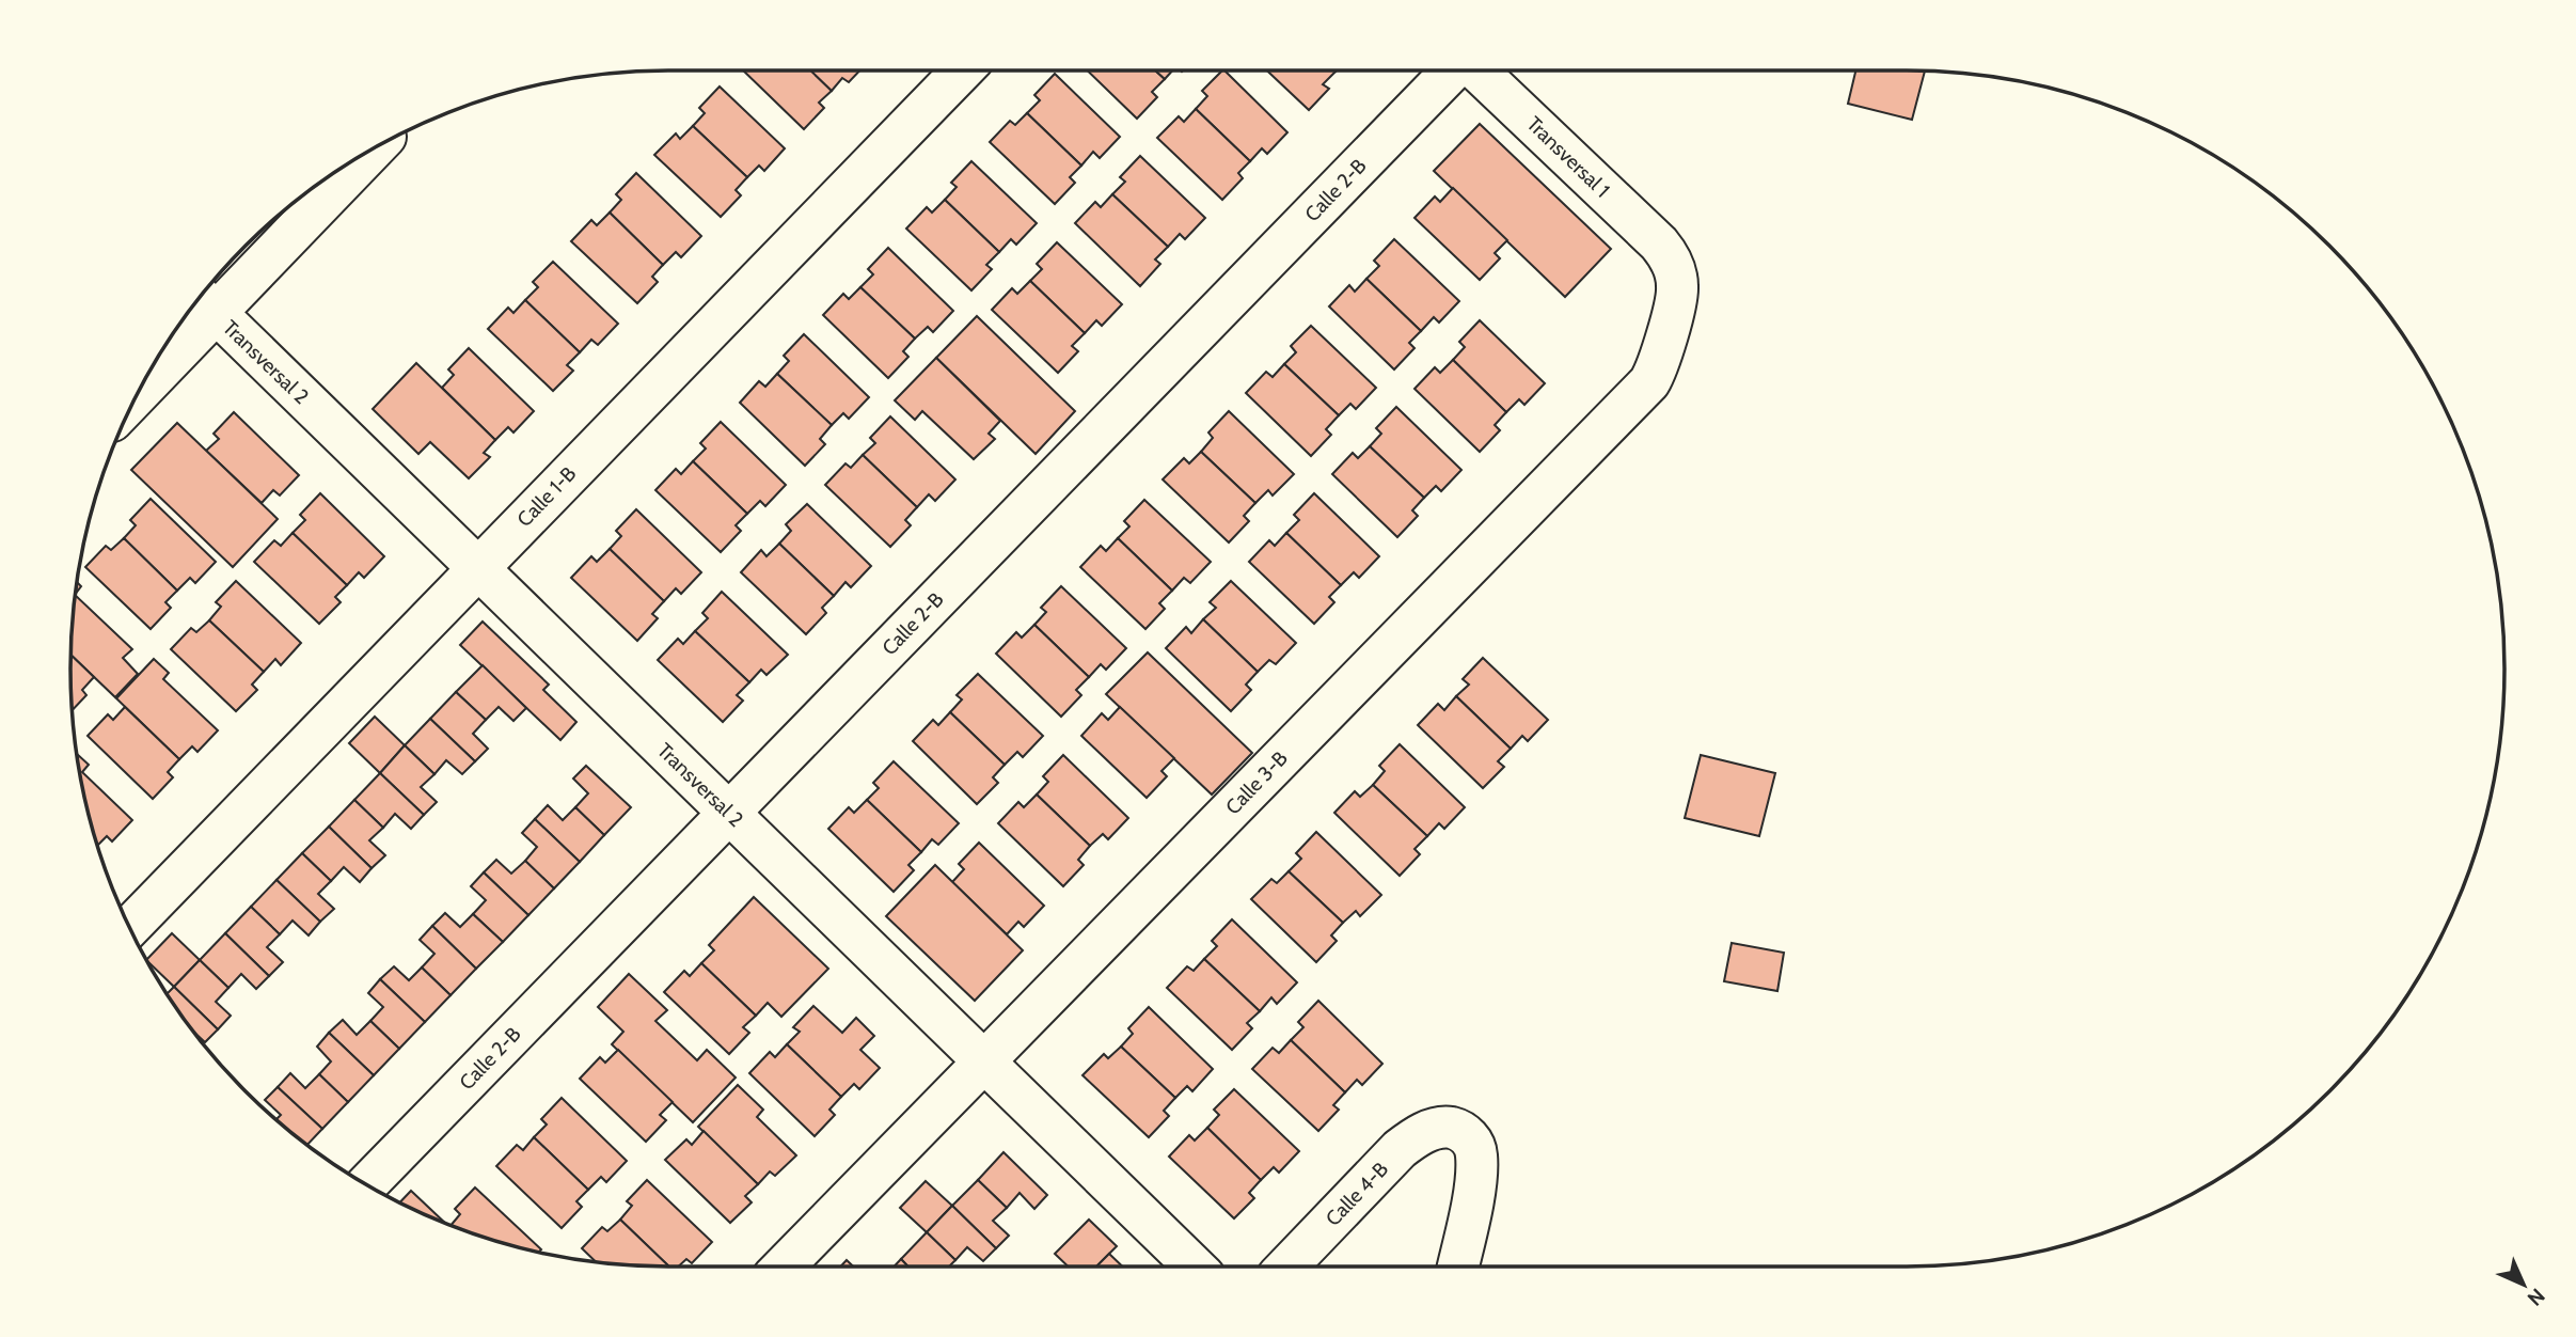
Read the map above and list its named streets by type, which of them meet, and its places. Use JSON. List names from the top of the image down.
{
  "streets": {
    "street": [
      "Transversal 1",
      "Calle 2-B",
      "Transversal 2",
      "Calle 1-B",
      "Calle 3-B",
      "Calle 4-B"
    ]
  },
  "crossings": [
    ["Transversal 1", "Calle 3-B"],
    ["Calle 2-B", "Transversal 2"],
    ["Transversal 2", "Calle 1-B"],
    ["Transversal 2", "Calle 3-B"]
  ],
  "north": "bottom right"
}
